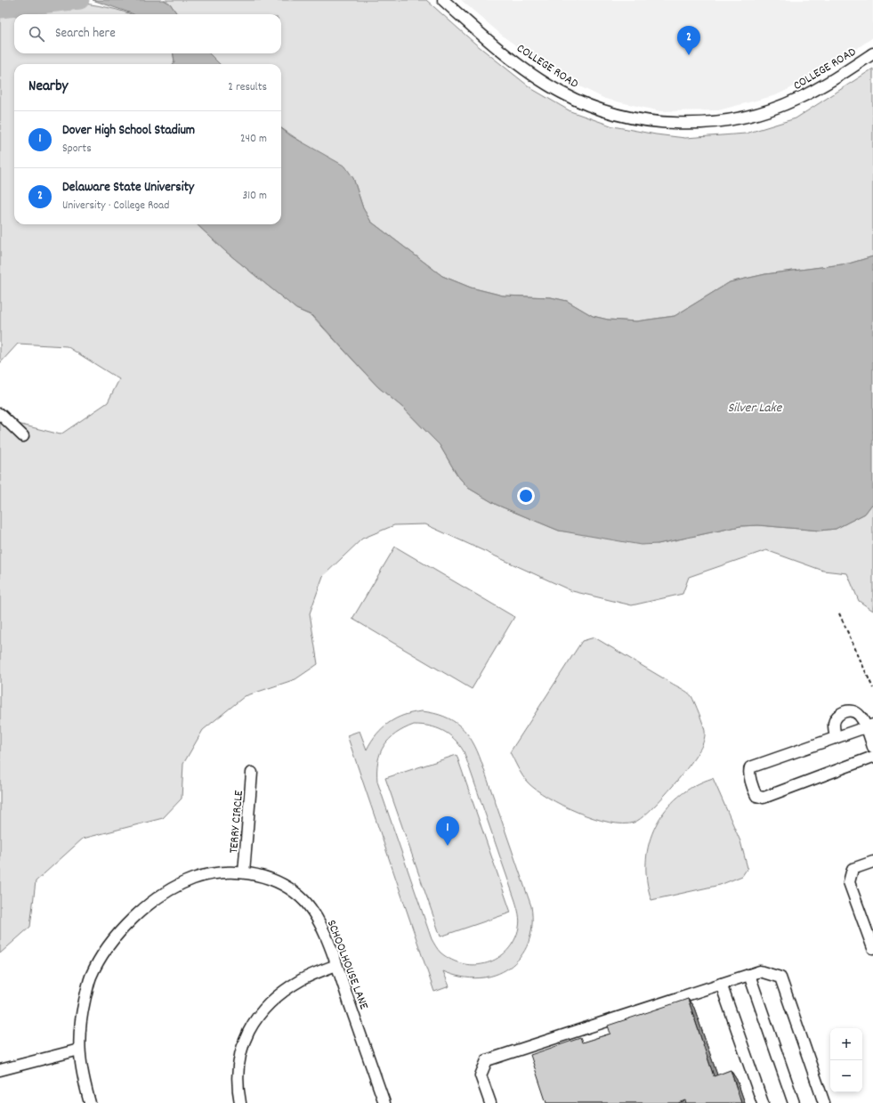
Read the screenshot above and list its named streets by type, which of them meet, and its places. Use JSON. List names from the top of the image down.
{
  "streets": {
    "street": ["COLLEGE ROAD", "TERRY CIRCLE", "SCHOOLHOUSE LANE"]
  },
  "crossings": [
    ["TERRY CIRCLE", "SCHOOLHOUSE LANE"]
  ],
  "water": ["Silver Lake"],
  "page": {
    "search": "Search here",
    "pins": ["2", "1"],
    "heading": ["Nearby", "2 results"],
    "list": [
      {
        "mark": "1",
        "name": "Dover High School Stadium",
        "note": "Sports",
        "value": "240 m"
      },
      {
        "mark": "2",
        "name": "Delaware State University",
        "note": "University · College Road",
        "value": "310 m"
      }
    ],
    "map_buttons": ["+", "−"]
  }
}
